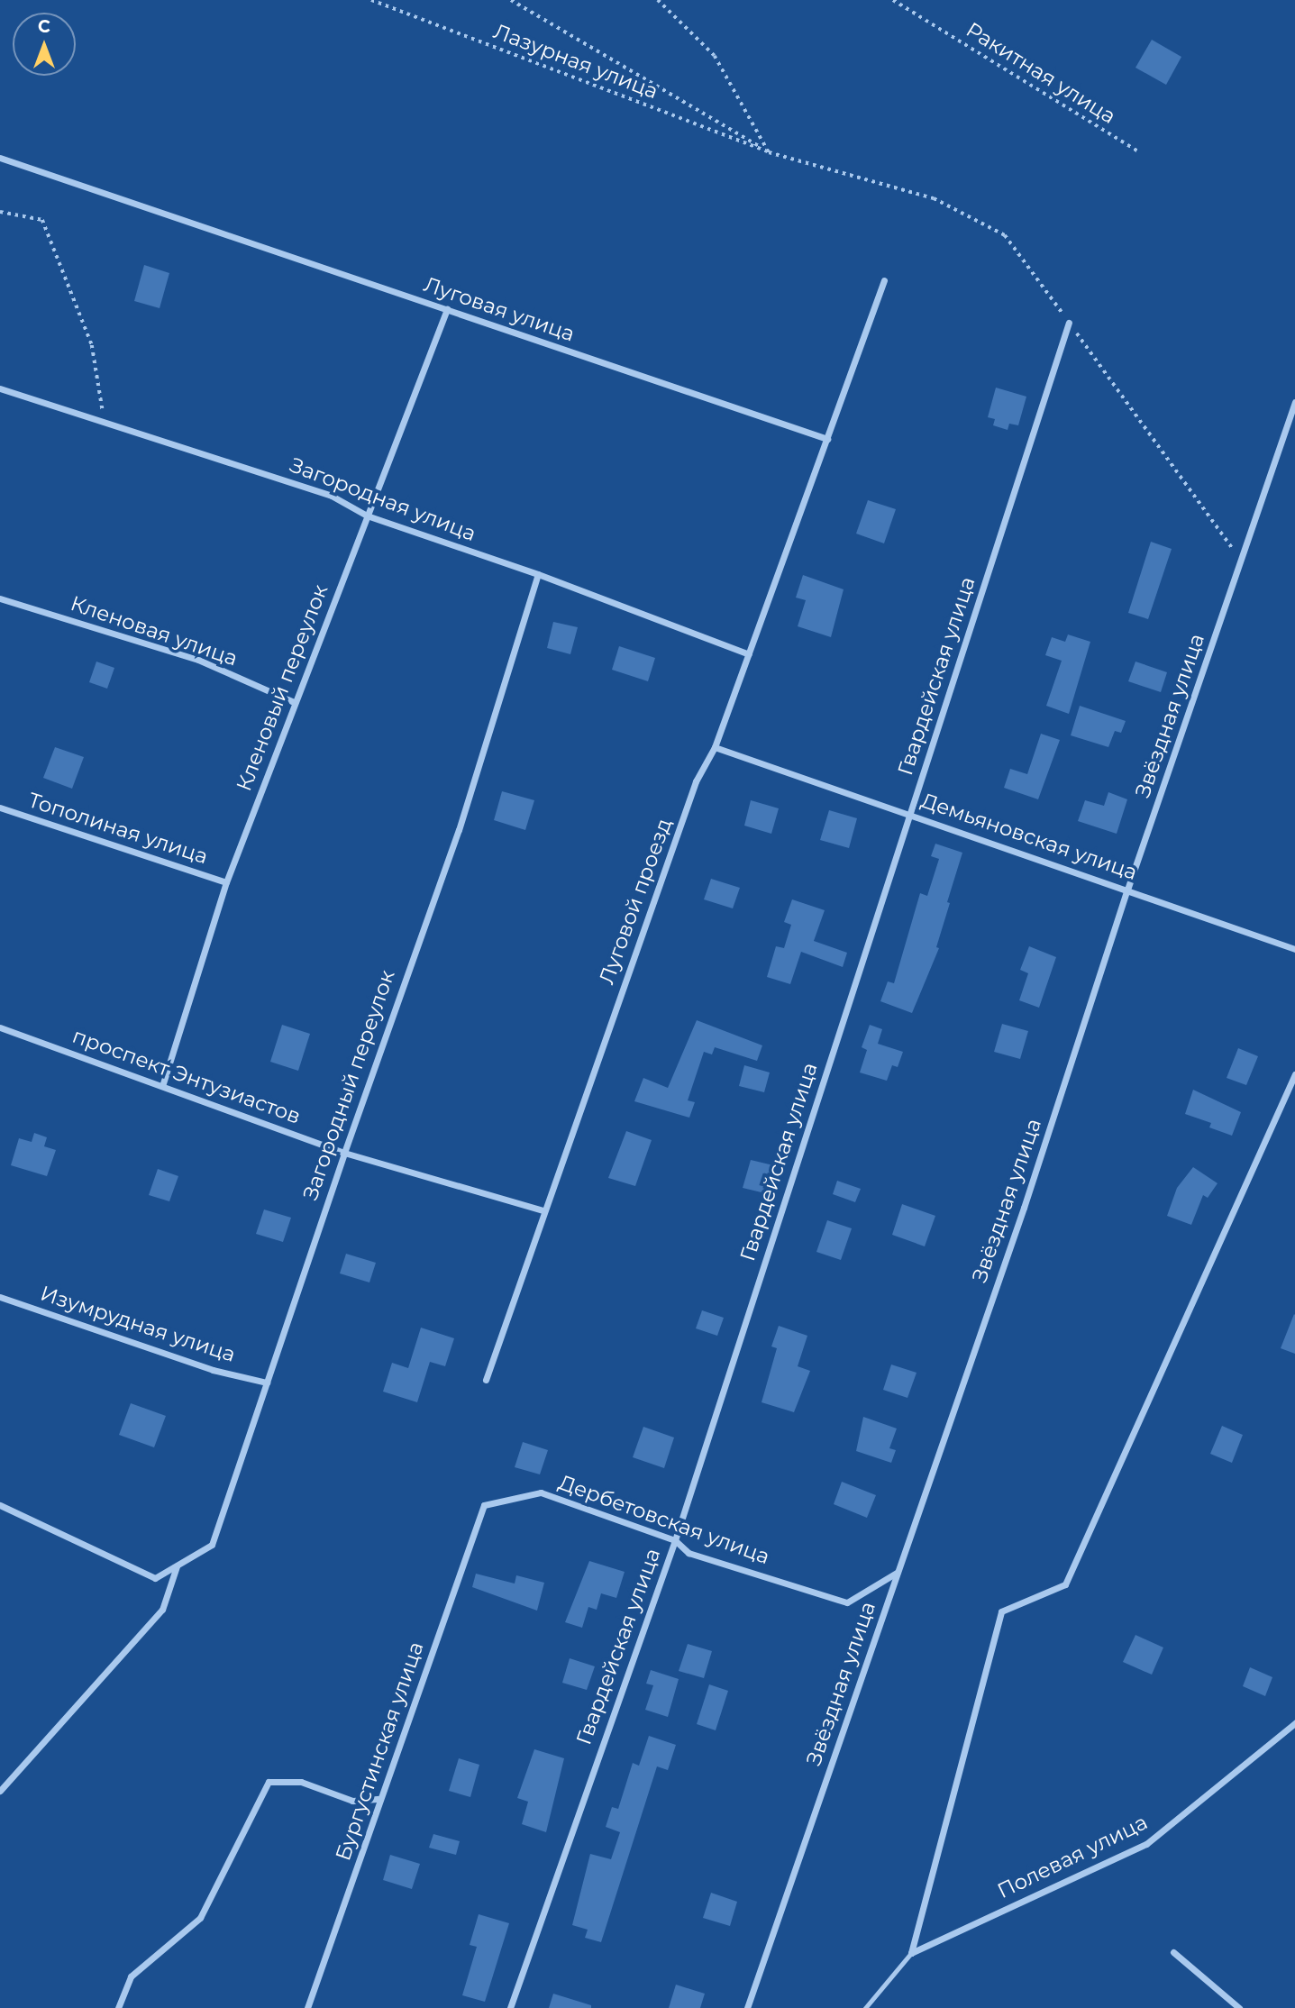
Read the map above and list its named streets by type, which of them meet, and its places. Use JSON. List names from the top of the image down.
{
  "streets": {
    "street": [
      "Луговая улица",
      "Загородная улица",
      "Кленовая улица",
      "Гвардейская улица",
      "Кленовый переулок",
      "Звёздная улица",
      "Тополиная улица",
      "Демьяновская улица",
      "Луговой проезд",
      "проспект Энтузиастов",
      "Загородный переулок",
      "Изумрудная улица",
      "Дербетовская улица",
      "Бургустинская улица",
      "Полевая улица"
    ],
    "path": ["Лазурная улица", "Ракитная улица"]
  },
  "crossings": [
    ["Луговая улица", "Кленовый переулок"],
    ["Луговая улица", "Луговой проезд"],
    ["Загородная улица", "Кленовый переулок"],
    ["Загородная улица", "Луговой проезд"],
    ["Загородная улица", "Загородный переулок"],
    ["Кленовая улица", "Кленовый переулок"],
    ["Гвардейская улица", "Демьяновская улица"],
    ["Гвардейская улица", "Дербетовская улица"],
    ["Кленовый переулок", "Тополиная улица"],
    ["Кленовый переулок", "проспект Энтузиастов"],
    ["Звёздная улица", "Демьяновская улица"],
    ["Звёздная улица", "Дербетовская улица"],
    ["Демьяновская улица", "Луговой проезд"],
    ["Луговой проезд", "проспект Энтузиастов"],
    ["проспект Энтузиастов", "Загородный переулок"],
    ["Загородный переулок", "Изумрудная улица"],
    ["Дербетовская улица", "Бургустинская улица"]
  ],
  "north": "top"
}
